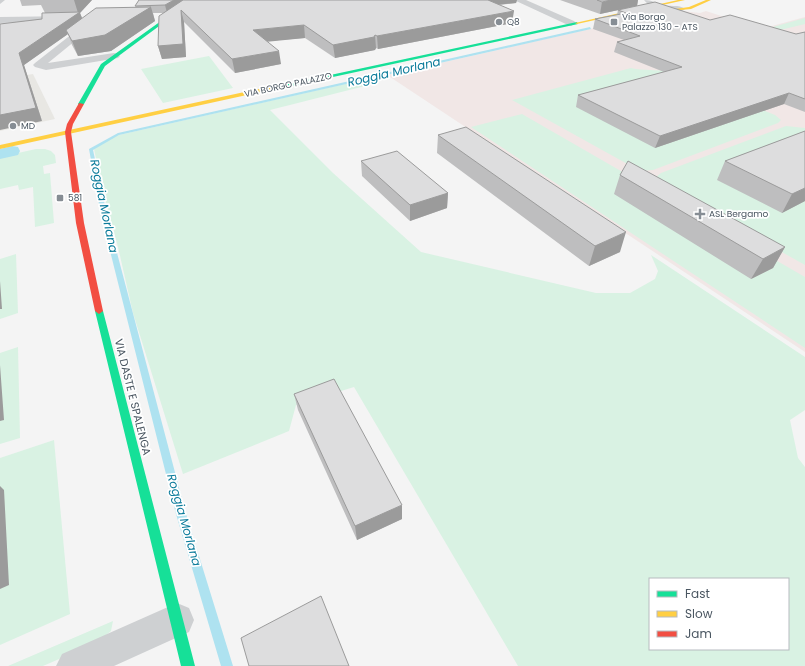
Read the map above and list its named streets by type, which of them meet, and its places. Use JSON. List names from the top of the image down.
{
  "streets": {
    "street": ["VIA BORGO PALAZZO", "VIA DASTE E SPALENGA"]
  },
  "crossings": [
    ["VIA BORGO PALAZZO", "VIA DASTE E SPALENGA"]
  ],
  "water": ["Roggia Morlana"],
  "places": {
    "other": ["Q8", "MD"],
    "transit": ["Via Borgo Palazzo 130 - ATS", "581"],
    "health": ["ASL Bergamo"]
  },
  "legend": ["Fast", "Slow", "Jam"]
}
